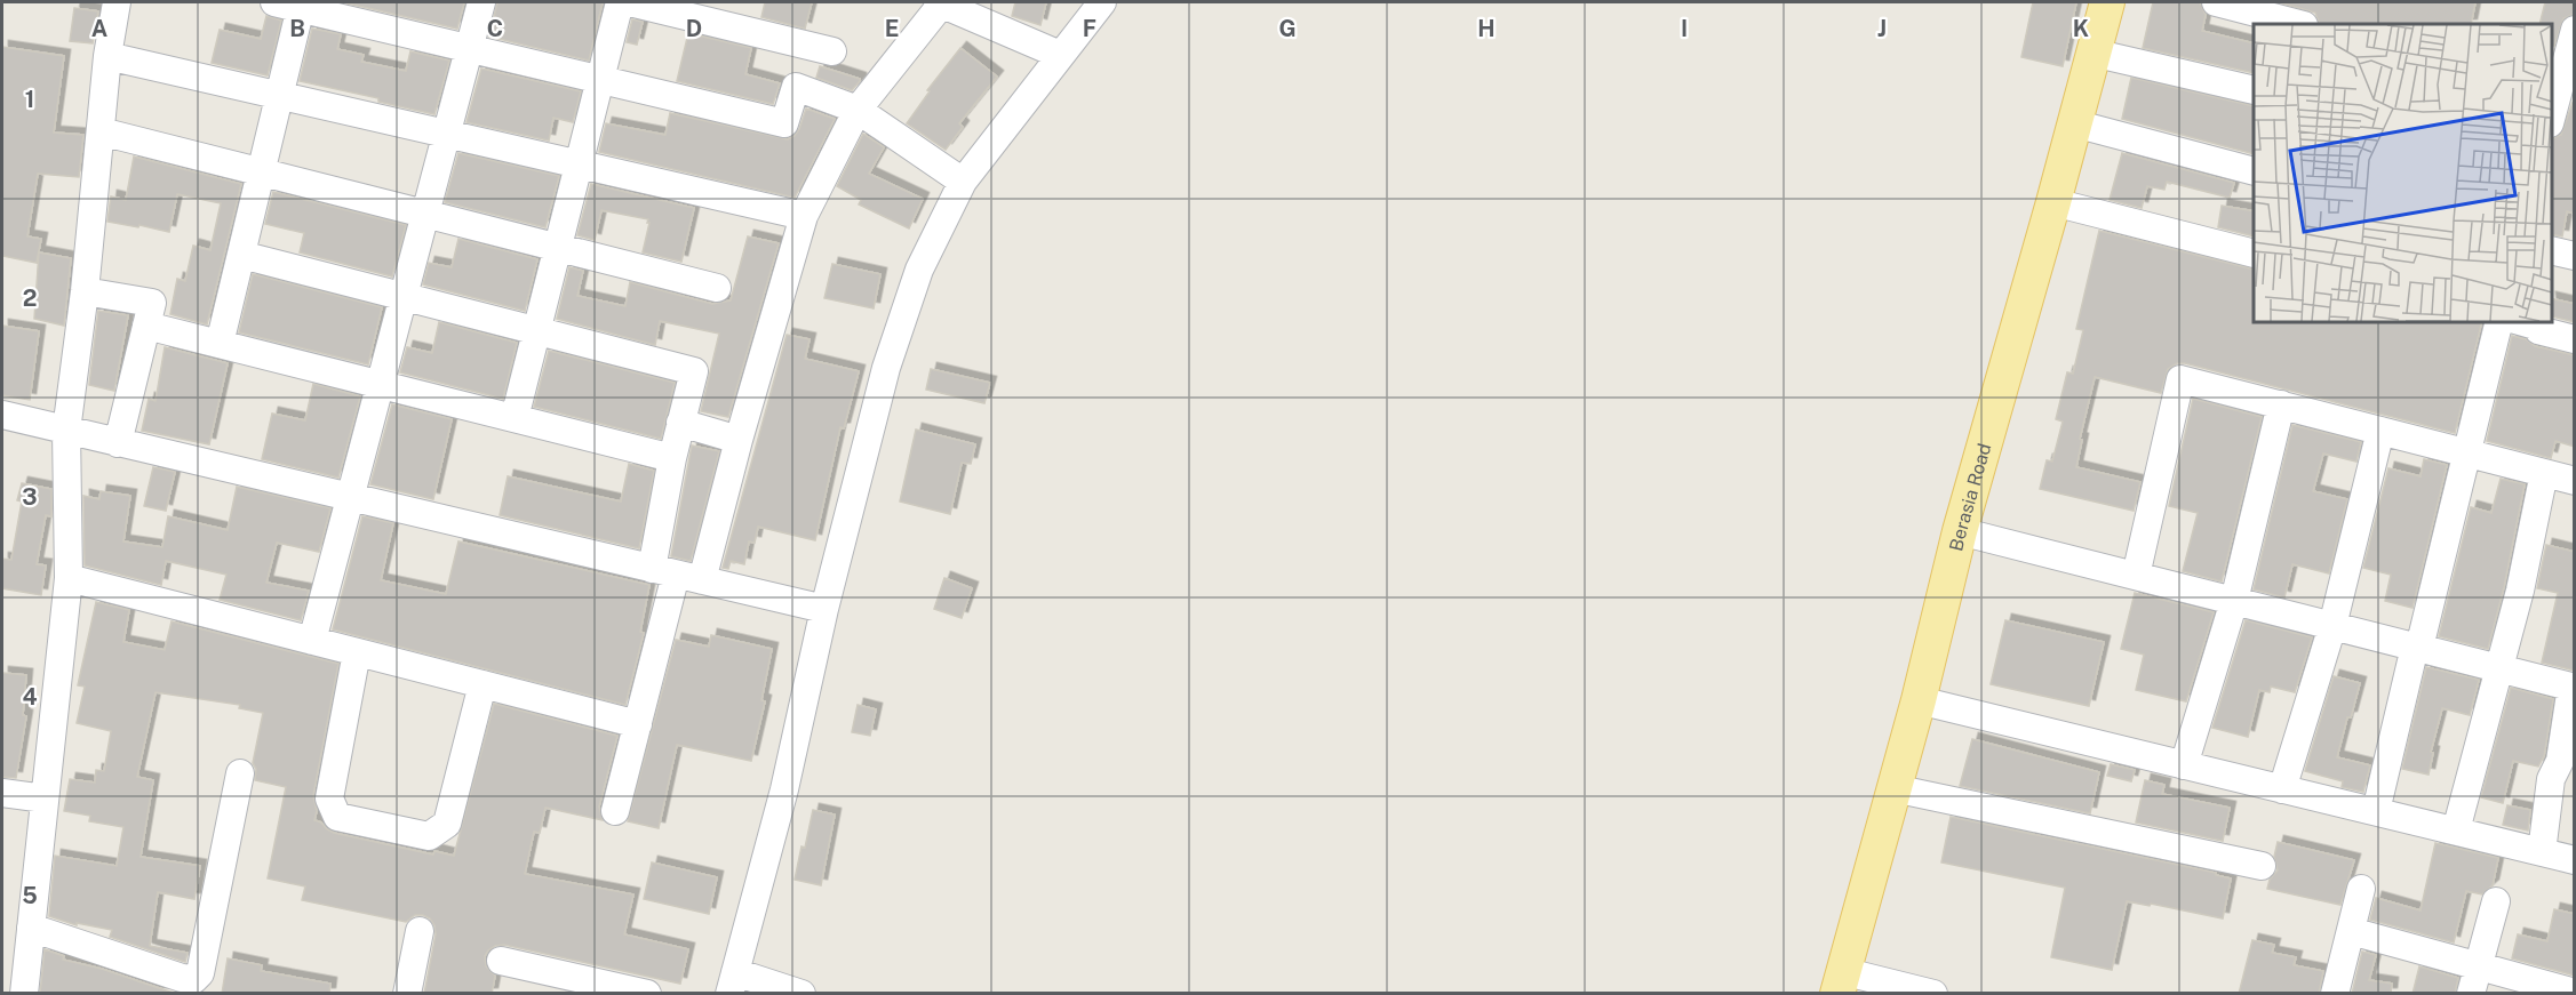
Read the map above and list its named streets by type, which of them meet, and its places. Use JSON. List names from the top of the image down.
{
  "streets": {
    "main road": ["Berasia Road"]
  },
  "grid": {
    "columns": [
      "A",
      "B",
      "C",
      "D",
      "E",
      "F",
      "G",
      "H",
      "I",
      "J",
      "K"
    ],
    "rows": [
      "1",
      "2",
      "3",
      "4",
      "5"
    ]
  }
}
